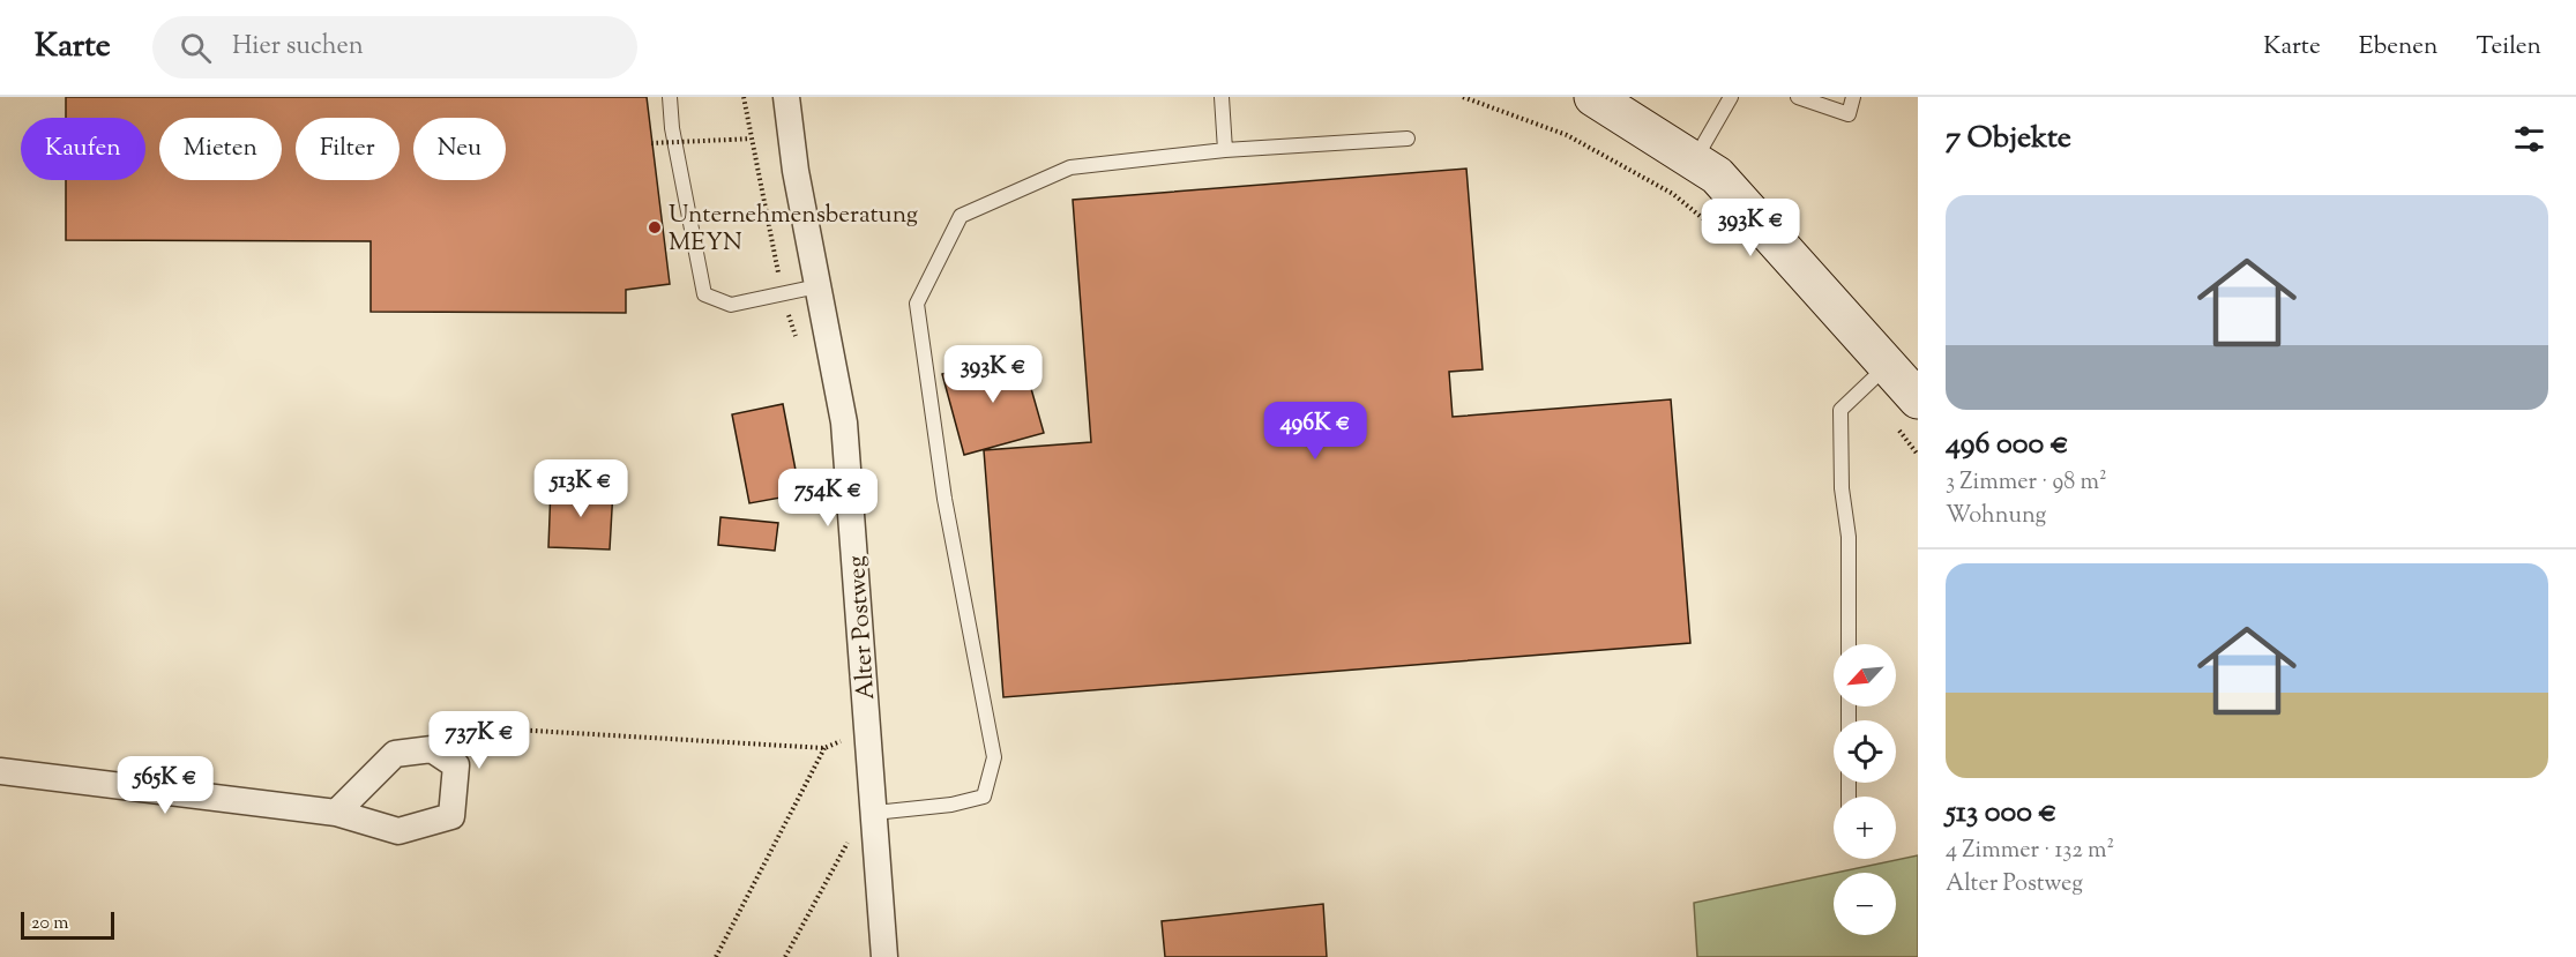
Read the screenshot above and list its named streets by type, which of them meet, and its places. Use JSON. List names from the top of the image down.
{
  "streets": {
    "street": ["Alter Postweg"]
  },
  "places": ["Unternehmensberatung MEYN"],
  "scale_bar": "20 m",
  "north": "bottom left",
  "page": {
    "header": "Karte",
    "search": "Hier suchen",
    "nav": ["Karte", "Ebenen", "Teilen"],
    "heading": "7 Objekte",
    "chip": [
      "Kaufen",
      "Mieten",
      "Filter",
      "Neu"
    ],
    "list": [
      {
        "name": "496 000 €",
        "note": "3 Zimmer · 98 m² · Wohnung"
      },
      {
        "name": "513 000 €",
        "note": "4 Zimmer · 132 m² · Alter Postweg"
      }
    ],
    "price": [
      "393K €",
      "393K €",
      "496K €",
      "513K €",
      "754K €",
      "737K €",
      "565K €"
    ],
    "map_buttons": ["+", "−"],
    "scale": "20 m"
  }
}
